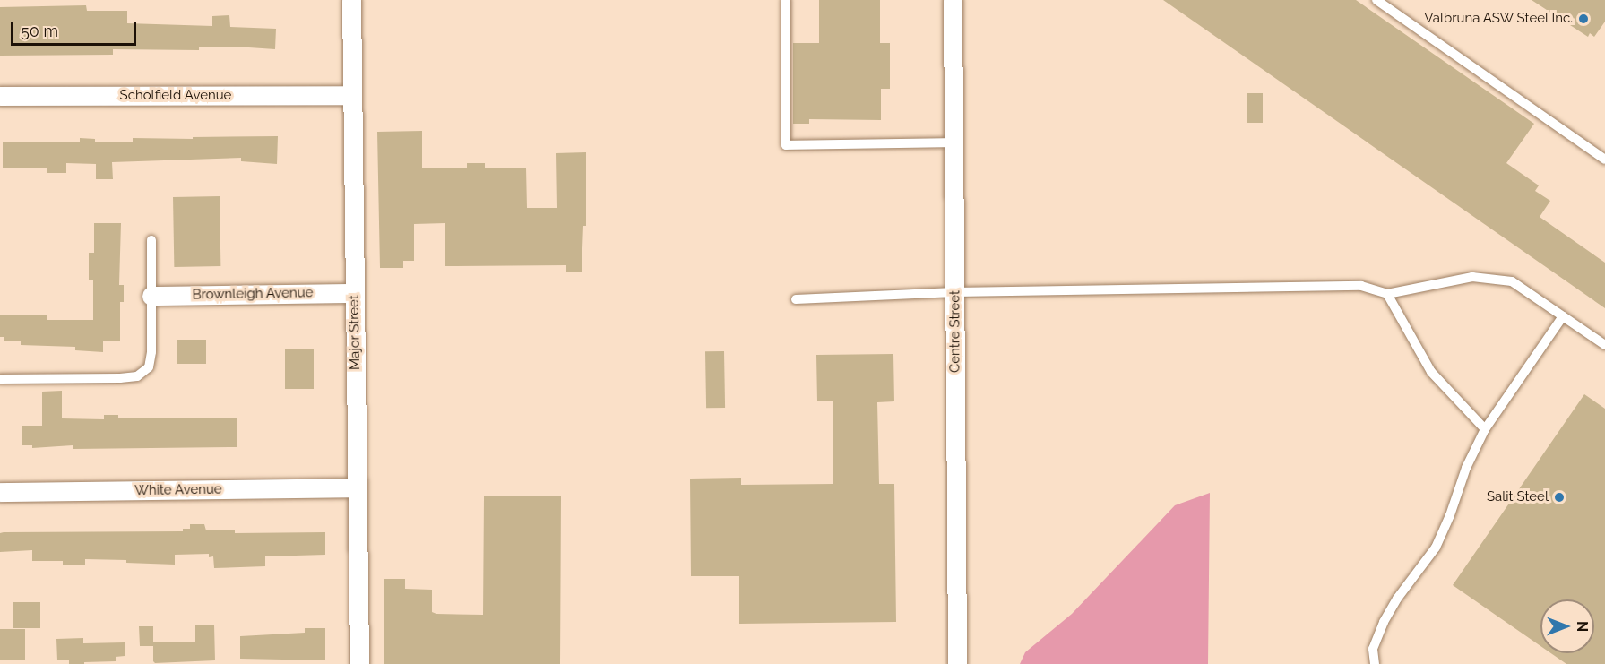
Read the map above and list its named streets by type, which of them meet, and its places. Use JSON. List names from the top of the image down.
{
  "streets": {
    "street": [
      "Scholfield Avenue",
      "Brownleigh Avenue",
      "Centre Street",
      "Major Street",
      "White Avenue"
    ]
  },
  "crossings": [
    ["Scholfield Avenue", "Major Street"],
    ["Brownleigh Avenue", "Major Street"],
    ["Major Street", "White Avenue"]
  ],
  "places": ["Valbruna ASW Steel Inc.", "Salit Steel"],
  "scale_bar": "50 m",
  "north": "right"
}
